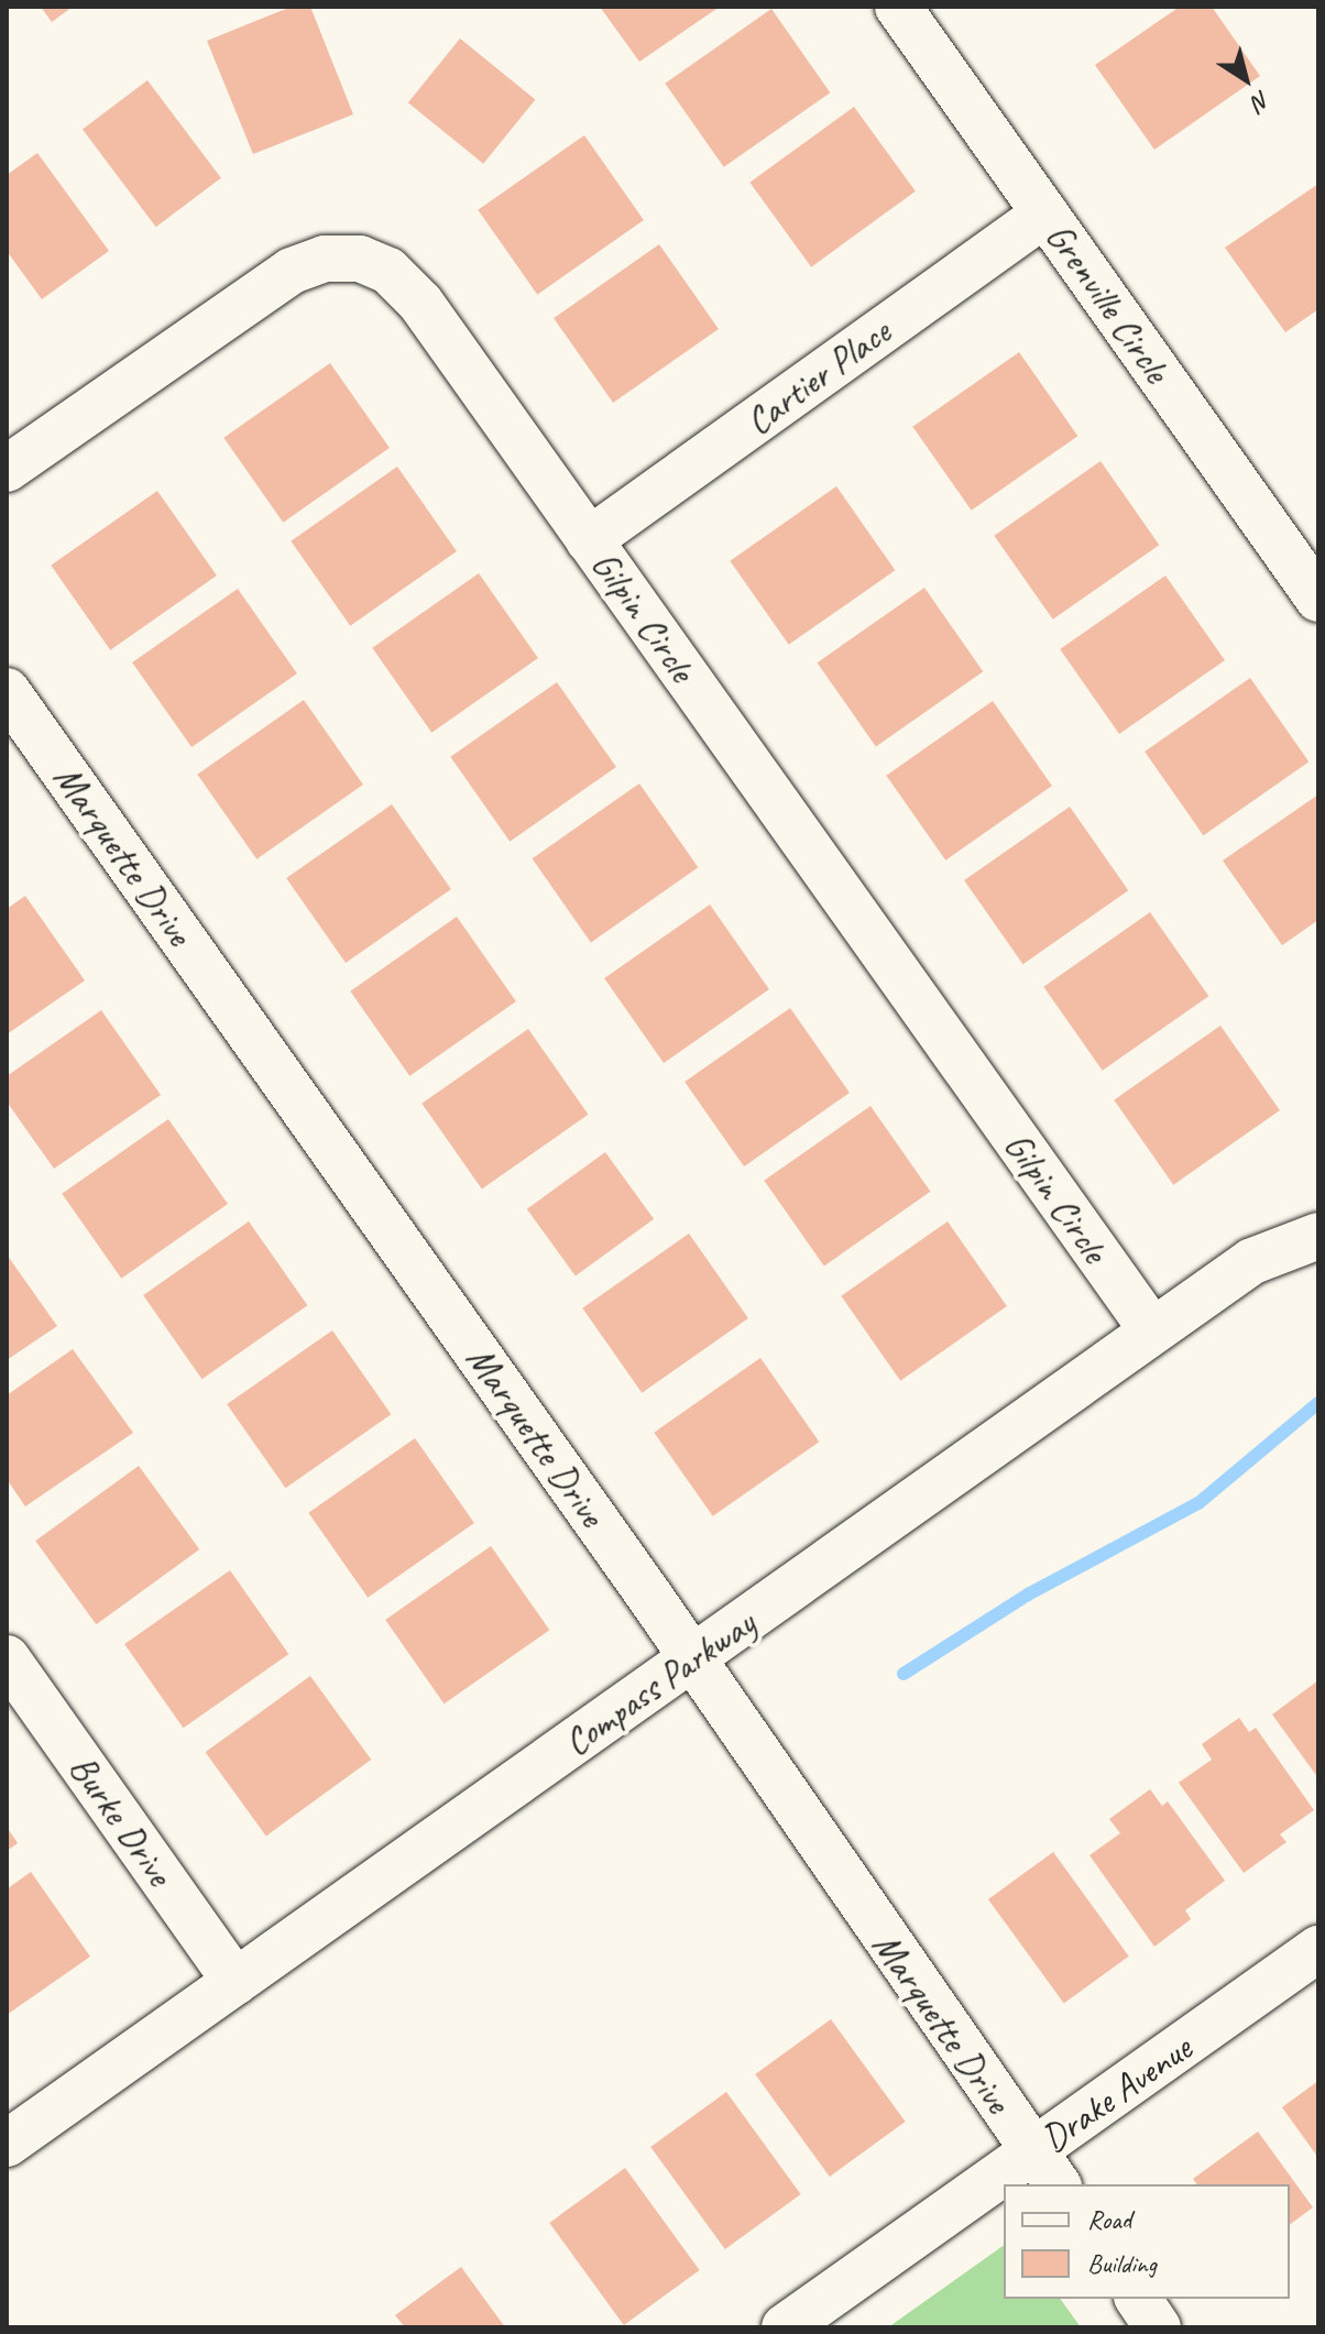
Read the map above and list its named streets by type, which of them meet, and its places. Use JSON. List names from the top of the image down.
{
  "streets": {
    "street": [
      "Grenville Circle",
      "Cartier Place",
      "Gilpin Circle",
      "Marquette Drive",
      "Compass Parkway",
      "Burke Drive",
      "Drake Avenue"
    ]
  },
  "crossings": [
    ["Grenville Circle", "Cartier Place"],
    ["Cartier Place", "Gilpin Circle"],
    ["Gilpin Circle", "Compass Parkway"],
    ["Marquette Drive", "Compass Parkway"],
    ["Marquette Drive", "Drake Avenue"],
    ["Compass Parkway", "Burke Drive"]
  ],
  "legend": ["Road", "Building"],
  "north": "bottom right"
}
